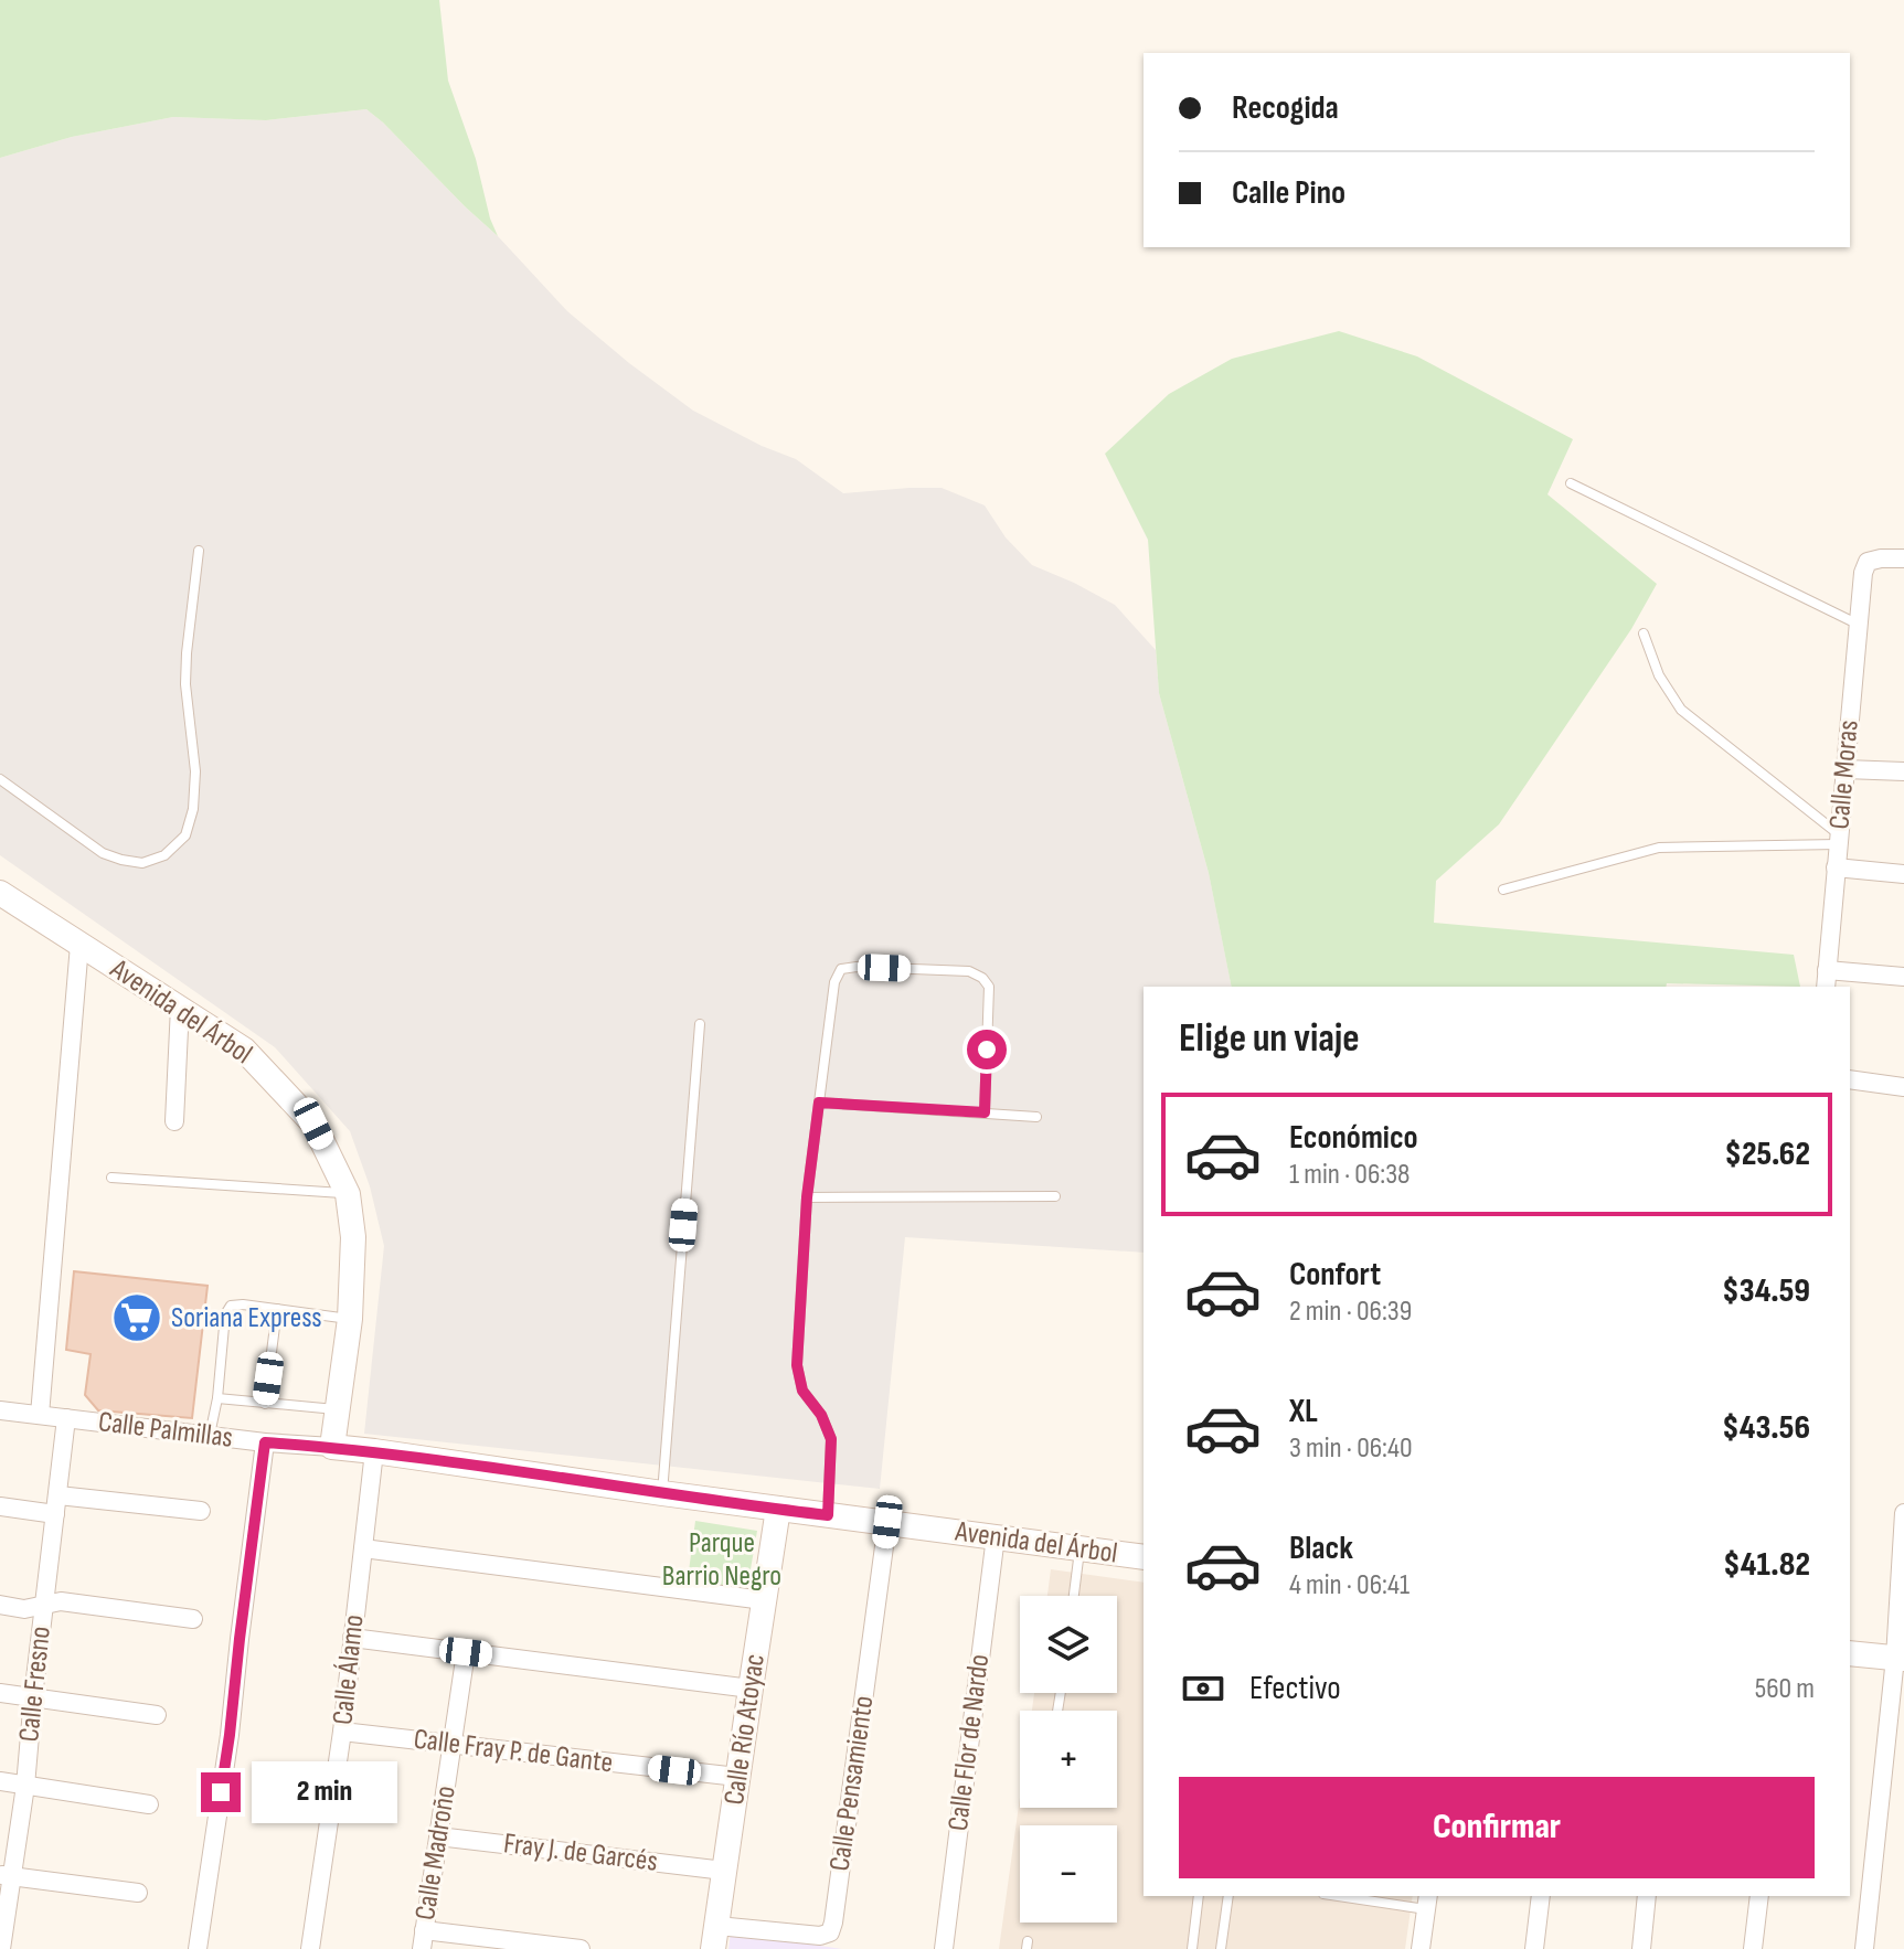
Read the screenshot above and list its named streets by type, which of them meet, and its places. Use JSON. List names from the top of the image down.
{
  "streets": {
    "street": [
      "Calle Moras",
      "Avenida del Árbol",
      "Calle Palmillas",
      "Calle Álamo",
      "Calle Fresno",
      "Calle Río Atoyac",
      "Calle Flor de Nardo",
      "Calle Fray P. de Gante",
      "Calle Pensamiento",
      "Calle Madroño",
      "Fray J. de Garcés"
    ]
  },
  "crossings": [
    ["Avenida del Árbol", "Calle Palmillas"],
    ["Avenida del Árbol", "Calle Álamo"],
    ["Avenida del Árbol", "Calle Río Atoyac"],
    ["Avenida del Árbol", "Calle Flor de Nardo"],
    ["Avenida del Árbol", "Calle Pensamiento"],
    ["Calle Palmillas", "Calle Fresno"],
    ["Calle Álamo", "Calle Fray P. de Gante"],
    ["Calle Río Atoyac", "Calle Fray P. de Gante"],
    ["Calle Río Atoyac", "Calle Pensamiento"],
    ["Calle Río Atoyac", "Fray J. de Garcés"],
    ["Calle Fray P. de Gante", "Calle Madroño"],
    ["Calle Madroño", "Fray J. de Garcés"]
  ],
  "parks": ["Parque Barrio Negro"],
  "places": {
    "supermarket": ["Soriana Express"]
  },
  "page": {
    "banner": ["Recogida", "Calle Pino"],
    "heading": "Elige un viaje",
    "list": [
      {
        "name": "Económico",
        "note": "1 min · 06:38",
        "value": "$25.62"
      },
      {
        "name": "Confort",
        "note": "2 min · 06:39",
        "value": "$34.59"
      },
      {
        "name": "XL",
        "note": "3 min · 06:40",
        "value": "$43.56"
      },
      {
        "name": "Black",
        "note": "4 min · 06:41",
        "value": "$41.82"
      }
    ],
    "map_buttons": ["+", "−"],
    "pay": ["Efectivo", "560 m"],
    "buttons": "Confirmar",
    "bubble": "2 min"
  }
}
